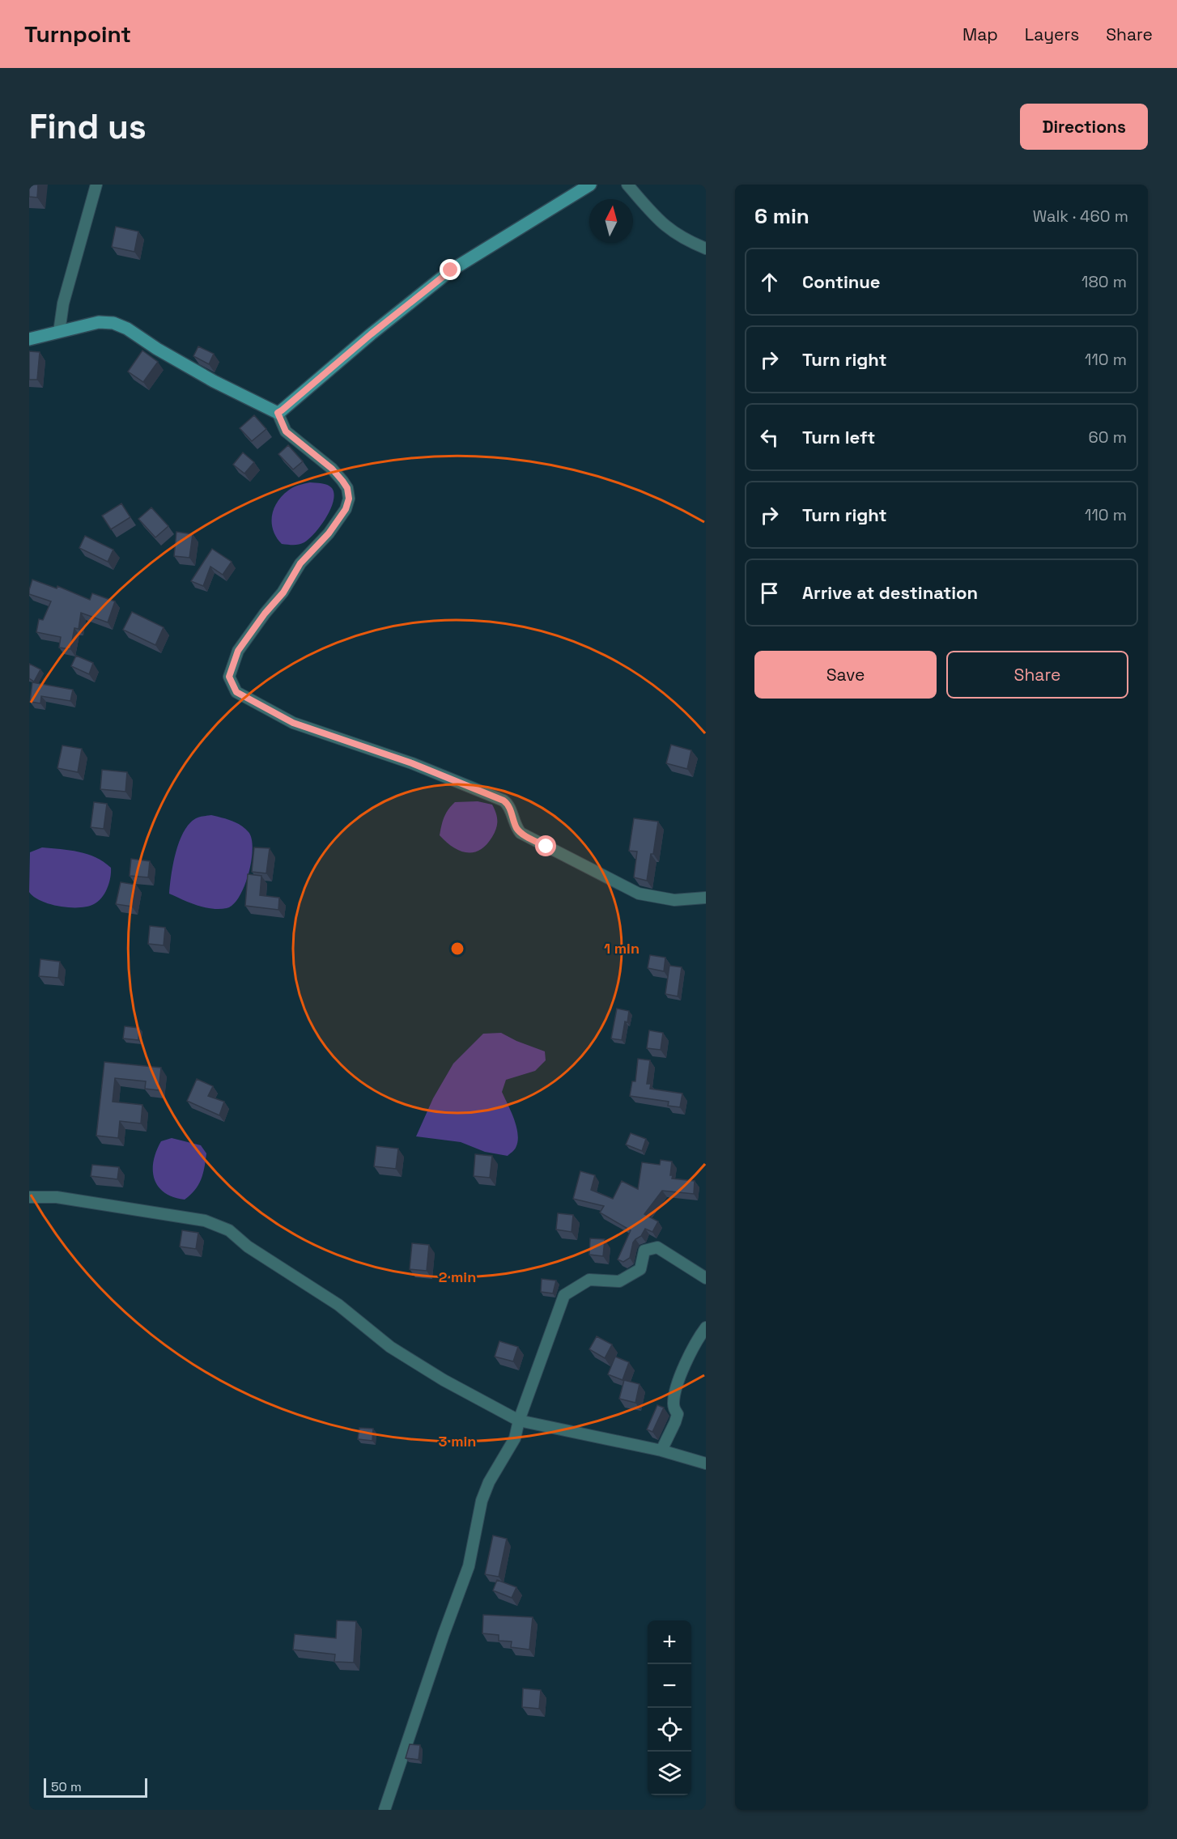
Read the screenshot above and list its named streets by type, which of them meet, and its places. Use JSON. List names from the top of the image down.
{
  "scale_bar": "50 m",
  "north": "top",
  "page": {
    "header": "Turnpoint",
    "nav": ["Map", "Layers", "Share"],
    "buttons": [
      "Directions",
      ["Save", "Share"]
    ],
    "title": "Find us",
    "heading": ["6 min", "Walk · 460 m"],
    "list": [
      ["Continue", "180 m"],
      ["Turn right", "110 m"],
      ["Turn left", "60 m"],
      ["Turn right", "110 m"],
      "Arrive at destination"
    ],
    "map_buttons": ["+", "−"],
    "scale": "50 m"
  },
  "rings": ["1 min", "2 min", "3 min"]
}
